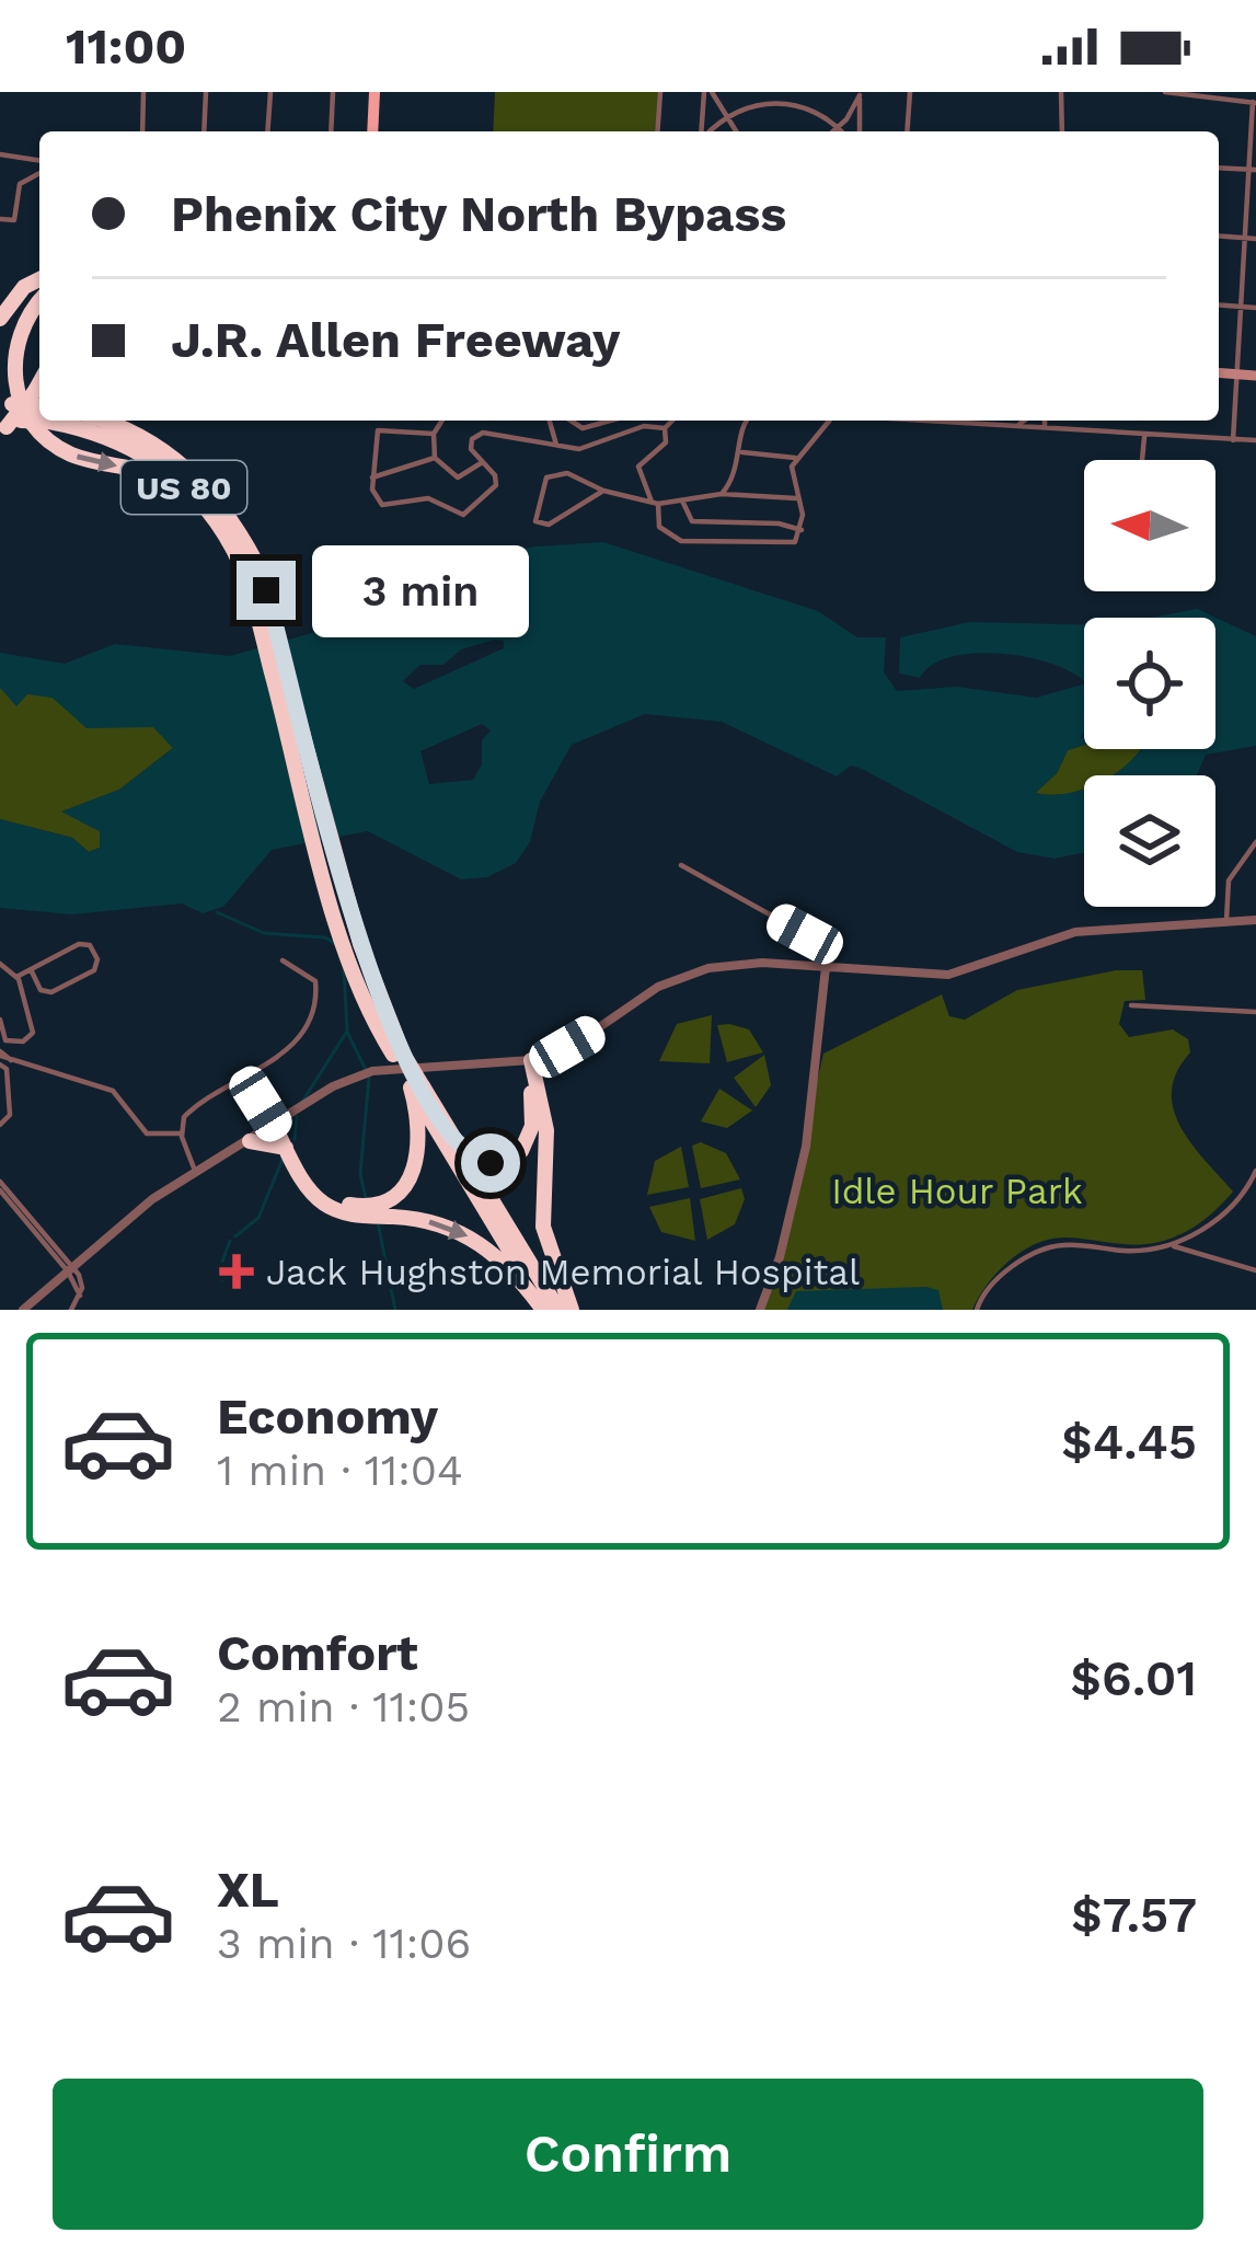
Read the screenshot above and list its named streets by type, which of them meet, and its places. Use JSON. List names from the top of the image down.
{
  "streets": {
    "highway": ["US 80"]
  },
  "parks": ["Idle Hour Park"],
  "places": {
    "health": ["Jack Hughston Memorial Hospital"]
  },
  "north": "left",
  "page": {
    "status": "11:00",
    "banner": ["Phenix City North Bypass", "J.R. Allen Freeway"],
    "bubble": "3 min",
    "list": [
      {
        "name": "Economy",
        "note": "1 min · 11:04",
        "value": "$4.45"
      },
      {
        "name": "Comfort",
        "note": "2 min · 11:05",
        "value": "$6.01"
      },
      {
        "name": "XL",
        "note": "3 min · 11:06",
        "value": "$7.57"
      }
    ],
    "buttons": "Confirm"
  }
}
